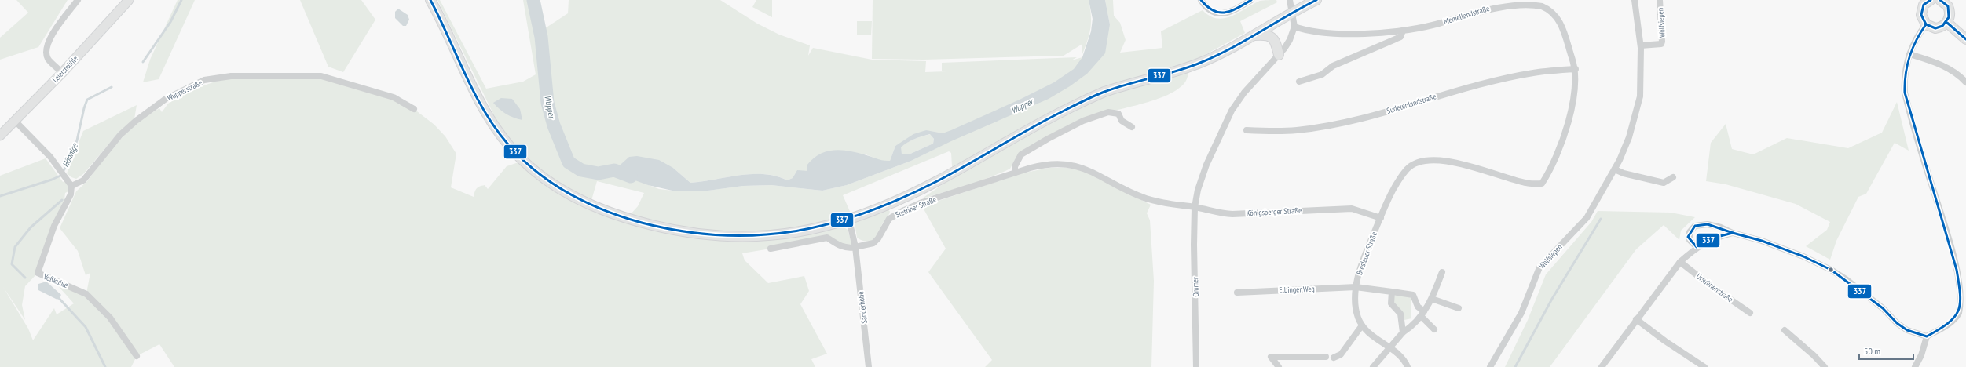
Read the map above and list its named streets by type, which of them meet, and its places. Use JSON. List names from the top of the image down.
{
  "streets": {
    "main road": ["Leiersmühle"],
    "street": [
      "Memellandstraße",
      "Wolfsiepen",
      "Wupperstraße",
      "Sudetenlandstraße",
      "Stettiner Straße",
      "Königsberger Straße",
      "Breslauer Straße",
      "Voßkuhle",
      "Ommer",
      "Ursulinenstraße",
      "Elbinger Weg",
      "Sanderhöhe"
    ]
  },
  "crossings": [
    ["Memellandstraße", "Sudetenlandstraße"],
    ["Memellandstraße", "Königsberger Straße"],
    ["Memellandstraße", "Breslauer Straße"],
    ["Wupperstraße", "Voßkuhle"],
    ["Stettiner Straße", "Königsberger Straße"],
    ["Stettiner Straße", "Ommer"],
    ["Stettiner Straße", "Sanderhöhe"],
    ["Königsberger Straße", "Breslauer Straße"],
    ["Königsberger Straße", "Ommer"],
    ["Breslauer Straße", "Elbinger Weg"]
  ],
  "water": ["Wupper", "Hönnige"],
  "lines": ["transit line 337"],
  "scale_bar": "50 m"
}
